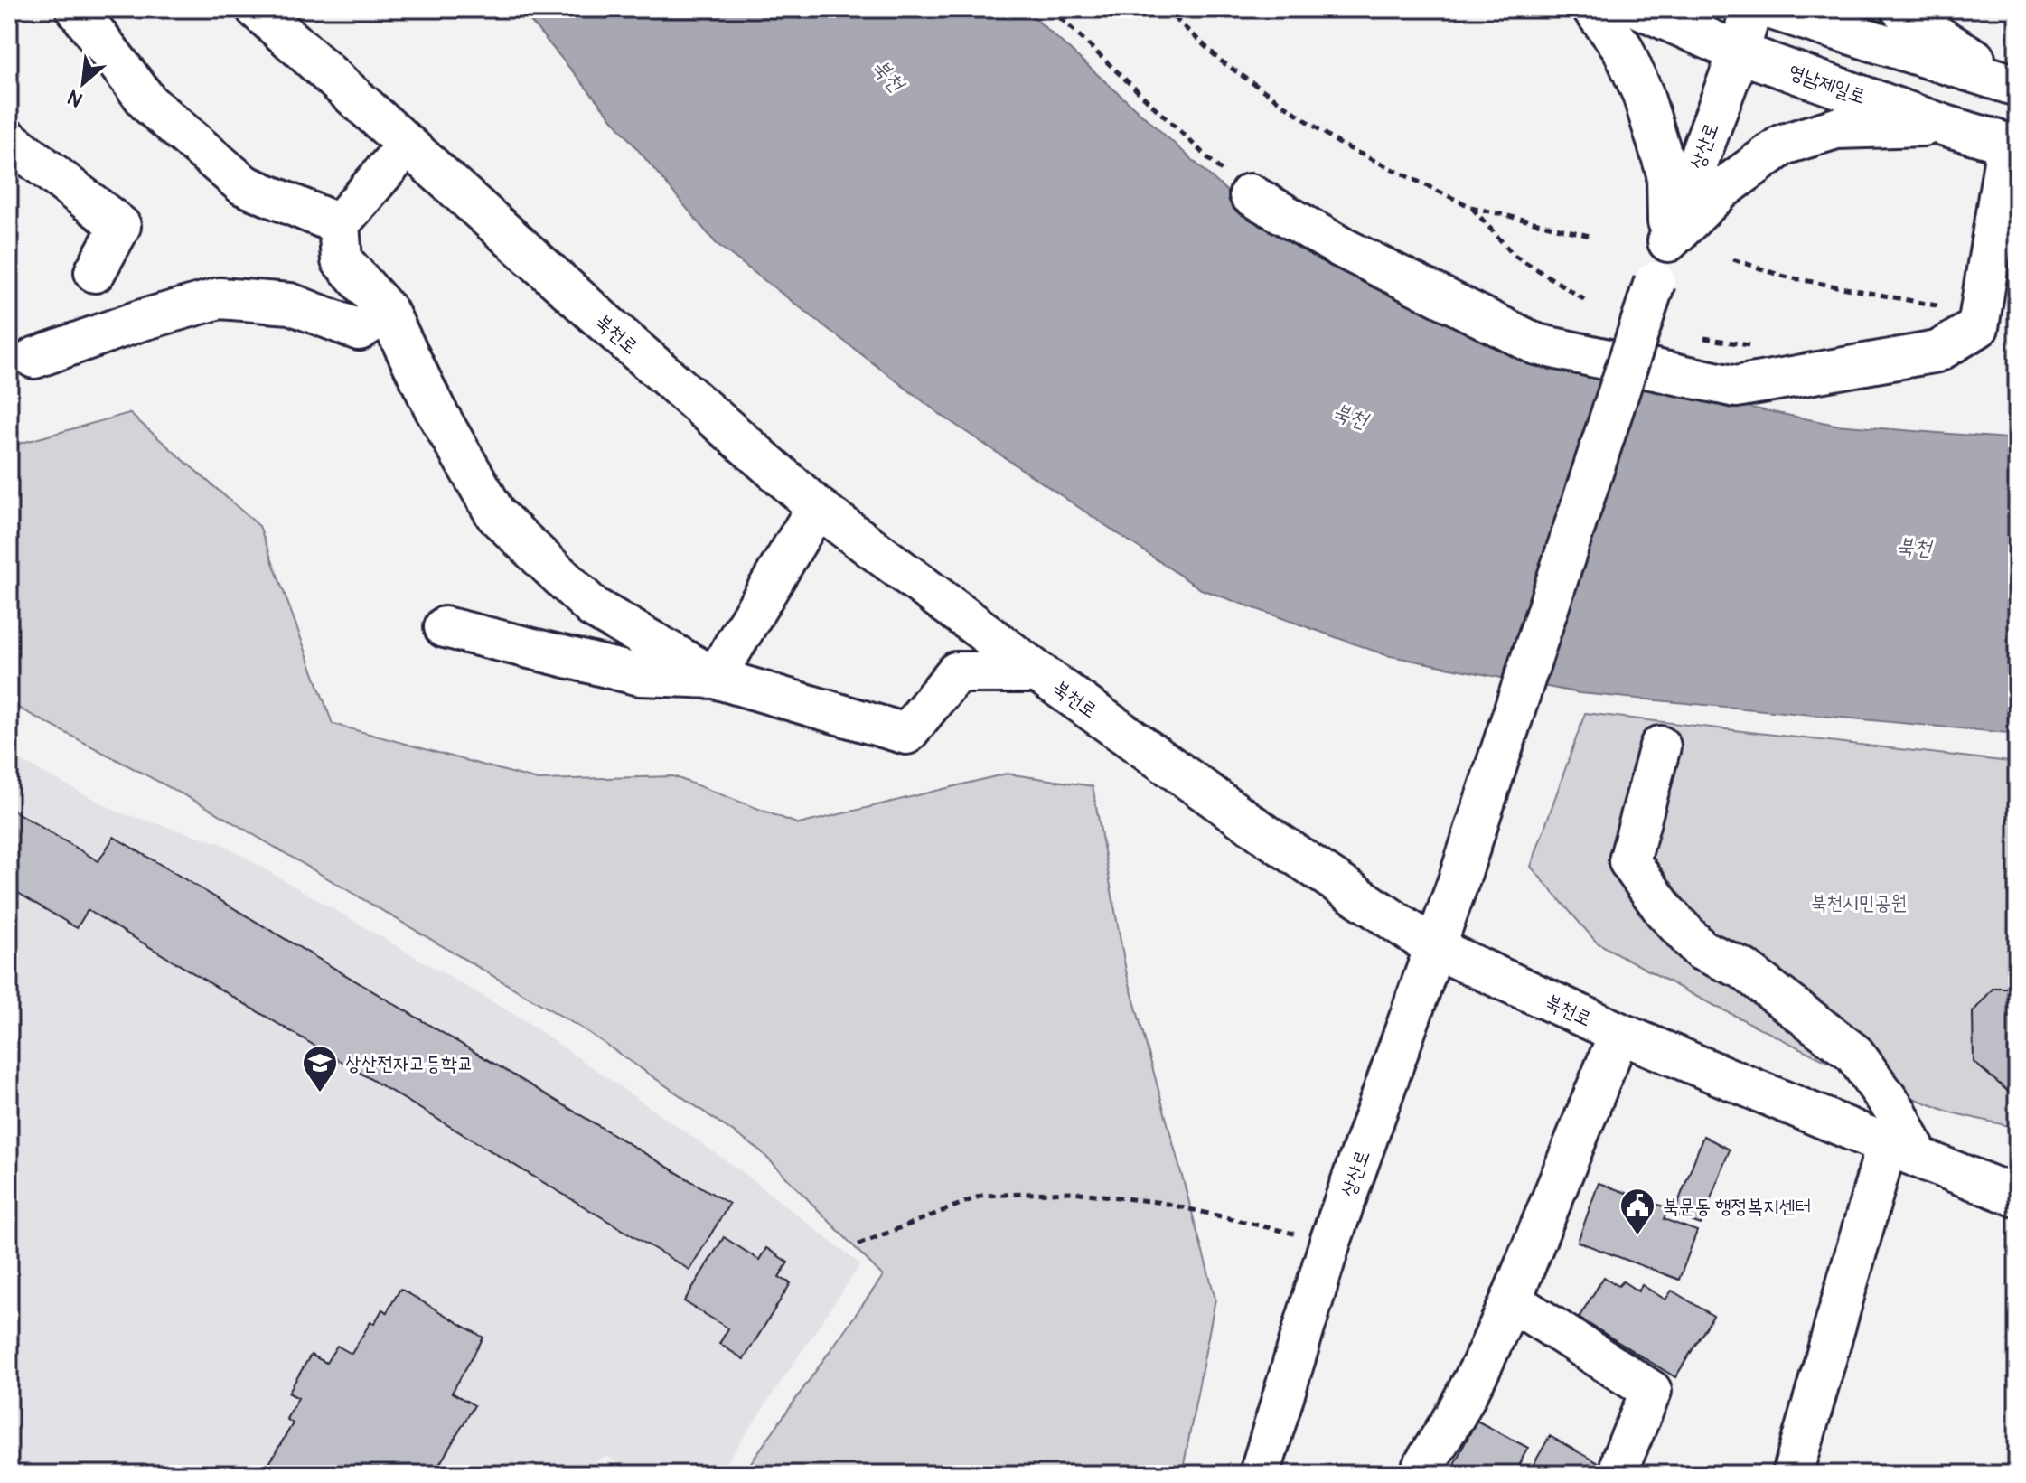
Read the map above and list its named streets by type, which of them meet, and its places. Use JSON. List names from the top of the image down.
{
  "streets": {
    "street": ["영남제일로", "상산로", "북천로"]
  },
  "crossings": [
    ["영남제일로", "상산로"],
    ["상산로", "북천로"]
  ],
  "water": ["북천"],
  "parks": ["북천시민공원"],
  "places": {
    "school or university": ["상산전자고등학교"],
    "public building": ["북문동 행정복지센터"]
  },
  "north": "bottom left"
}
